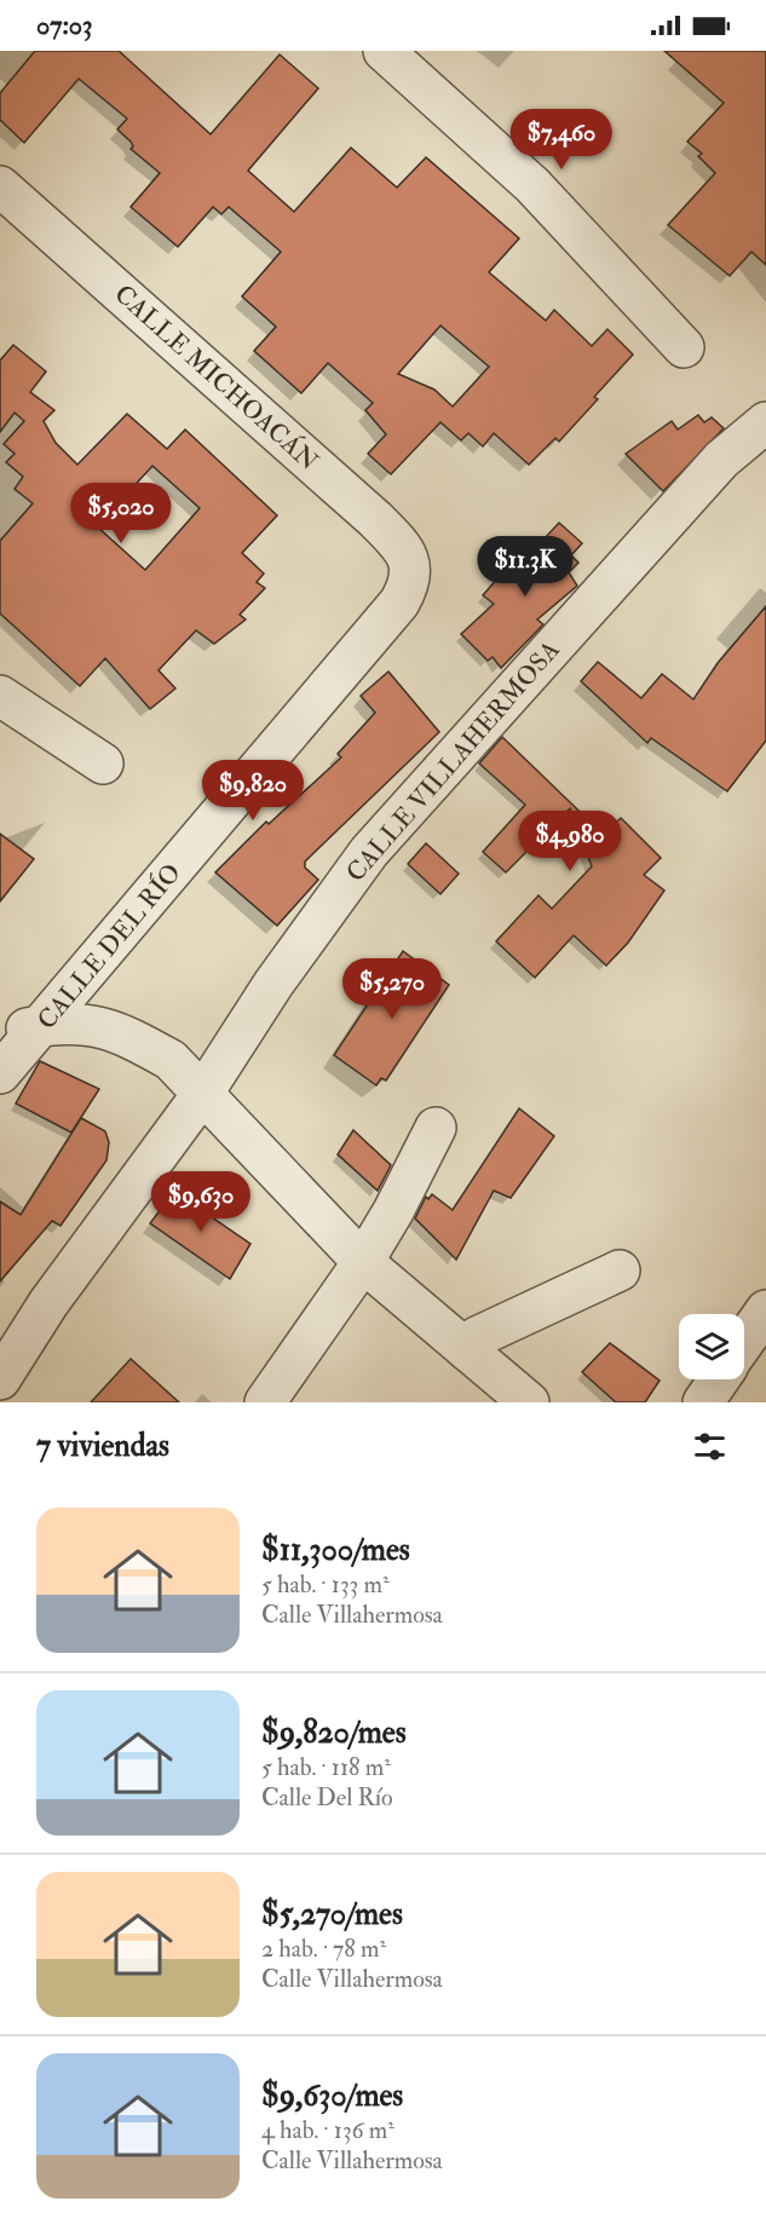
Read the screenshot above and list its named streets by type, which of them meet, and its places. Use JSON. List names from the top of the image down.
{
  "streets": {
    "street": ["CALLE MICHOACÁN", "CALLE VILLAHERMOSA", "CALLE DEL RÍO"]
  },
  "crossings": [
    ["CALLE MICHOACÁN", "CALLE DEL RÍO"]
  ],
  "page": {
    "status": "07:03",
    "price": [
      "$7,460",
      "$5,020",
      "$11.3K",
      "$9,820",
      "$4,980",
      "$5,270",
      "$9,630"
    ],
    "heading": "7 viviendas",
    "list": [
      {
        "name": "$11,300/mes",
        "note": "5 hab. · 133 m² · Calle Villahermosa"
      },
      {
        "name": "$9,820/mes",
        "note": "5 hab. · 118 m² · Calle Del Río"
      },
      {
        "name": "$5,270/mes",
        "note": "2 hab. · 78 m² · Calle Villahermosa"
      },
      {
        "name": "$9,630/mes",
        "note": "4 hab. · 136 m² · Calle Villahermosa"
      }
    ]
  }
}
